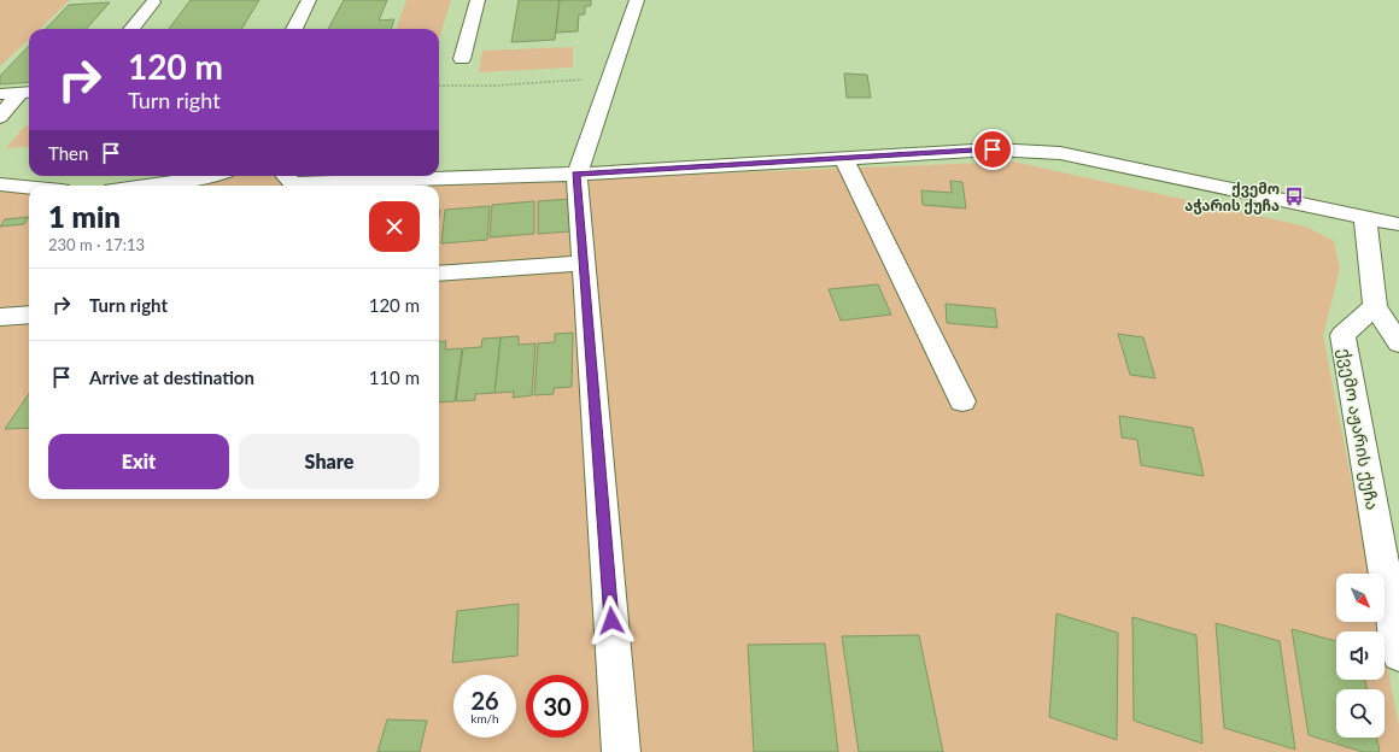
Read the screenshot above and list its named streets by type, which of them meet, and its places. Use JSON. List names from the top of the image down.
{
  "streets": {
    "street": ["ქვემო აჟარის ქუჩა"]
  },
  "places": {
    "bus stop": ["ქვემო აჭარის ქუჩა"]
  },
  "north": "bottom right",
  "page": {
    "turn": ["120 m", "Turn right"],
    "then": "Then",
    "heading": ["1 min", "230 m · 17:13"],
    "list": [
      {
        "name": "Turn right",
        "value": "120 m"
      },
      {
        "name": "Arrive at destination",
        "value": "110 m"
      }
    ],
    "buttons": ["Exit", "Share"],
    "speed": "26 km/h",
    "limit": "30"
  }
}
